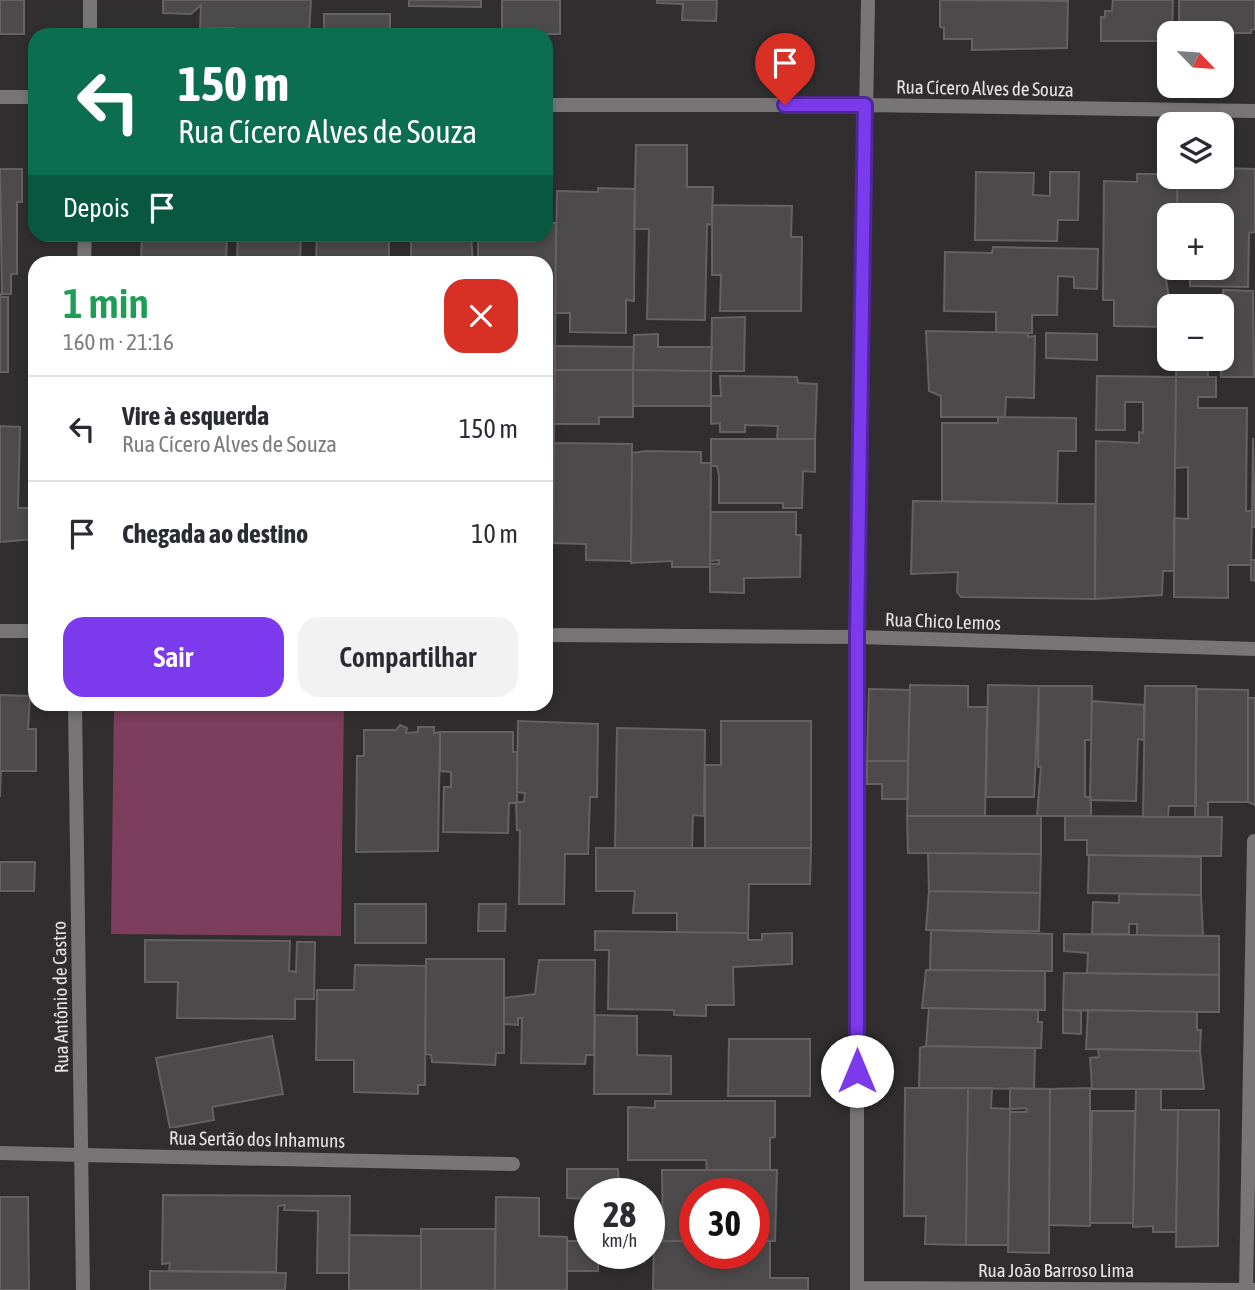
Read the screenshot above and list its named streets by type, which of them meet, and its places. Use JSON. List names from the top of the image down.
{
  "streets": {
    "street": [
      "Rua Cícero Alves de Souza",
      "Rua Chico Lemos",
      "Rua Antônio de Castro",
      "Rua Sertão dos Inhamuns",
      "Rua João Barroso Lima"
    ]
  },
  "crossings": [
    ["Rua Antônio de Castro", "Rua Sertão dos Inhamuns"]
  ],
  "north": "bottom right",
  "page": {
    "map_buttons": ["+", "−"],
    "turn": ["150 m", "Rua Cícero Alves de Souza"],
    "then": "Depois",
    "heading": ["1 min", "160 m · 21:16"],
    "list": [
      {
        "name": "Vire à esquerda",
        "note": "Rua Cícero Alves de Souza",
        "value": "150 m"
      },
      {
        "name": "Chegada ao destino",
        "value": "10 m"
      }
    ],
    "buttons": ["Sair", "Compartilhar"],
    "speed": "28 km/h",
    "limit": "30"
  }
}
